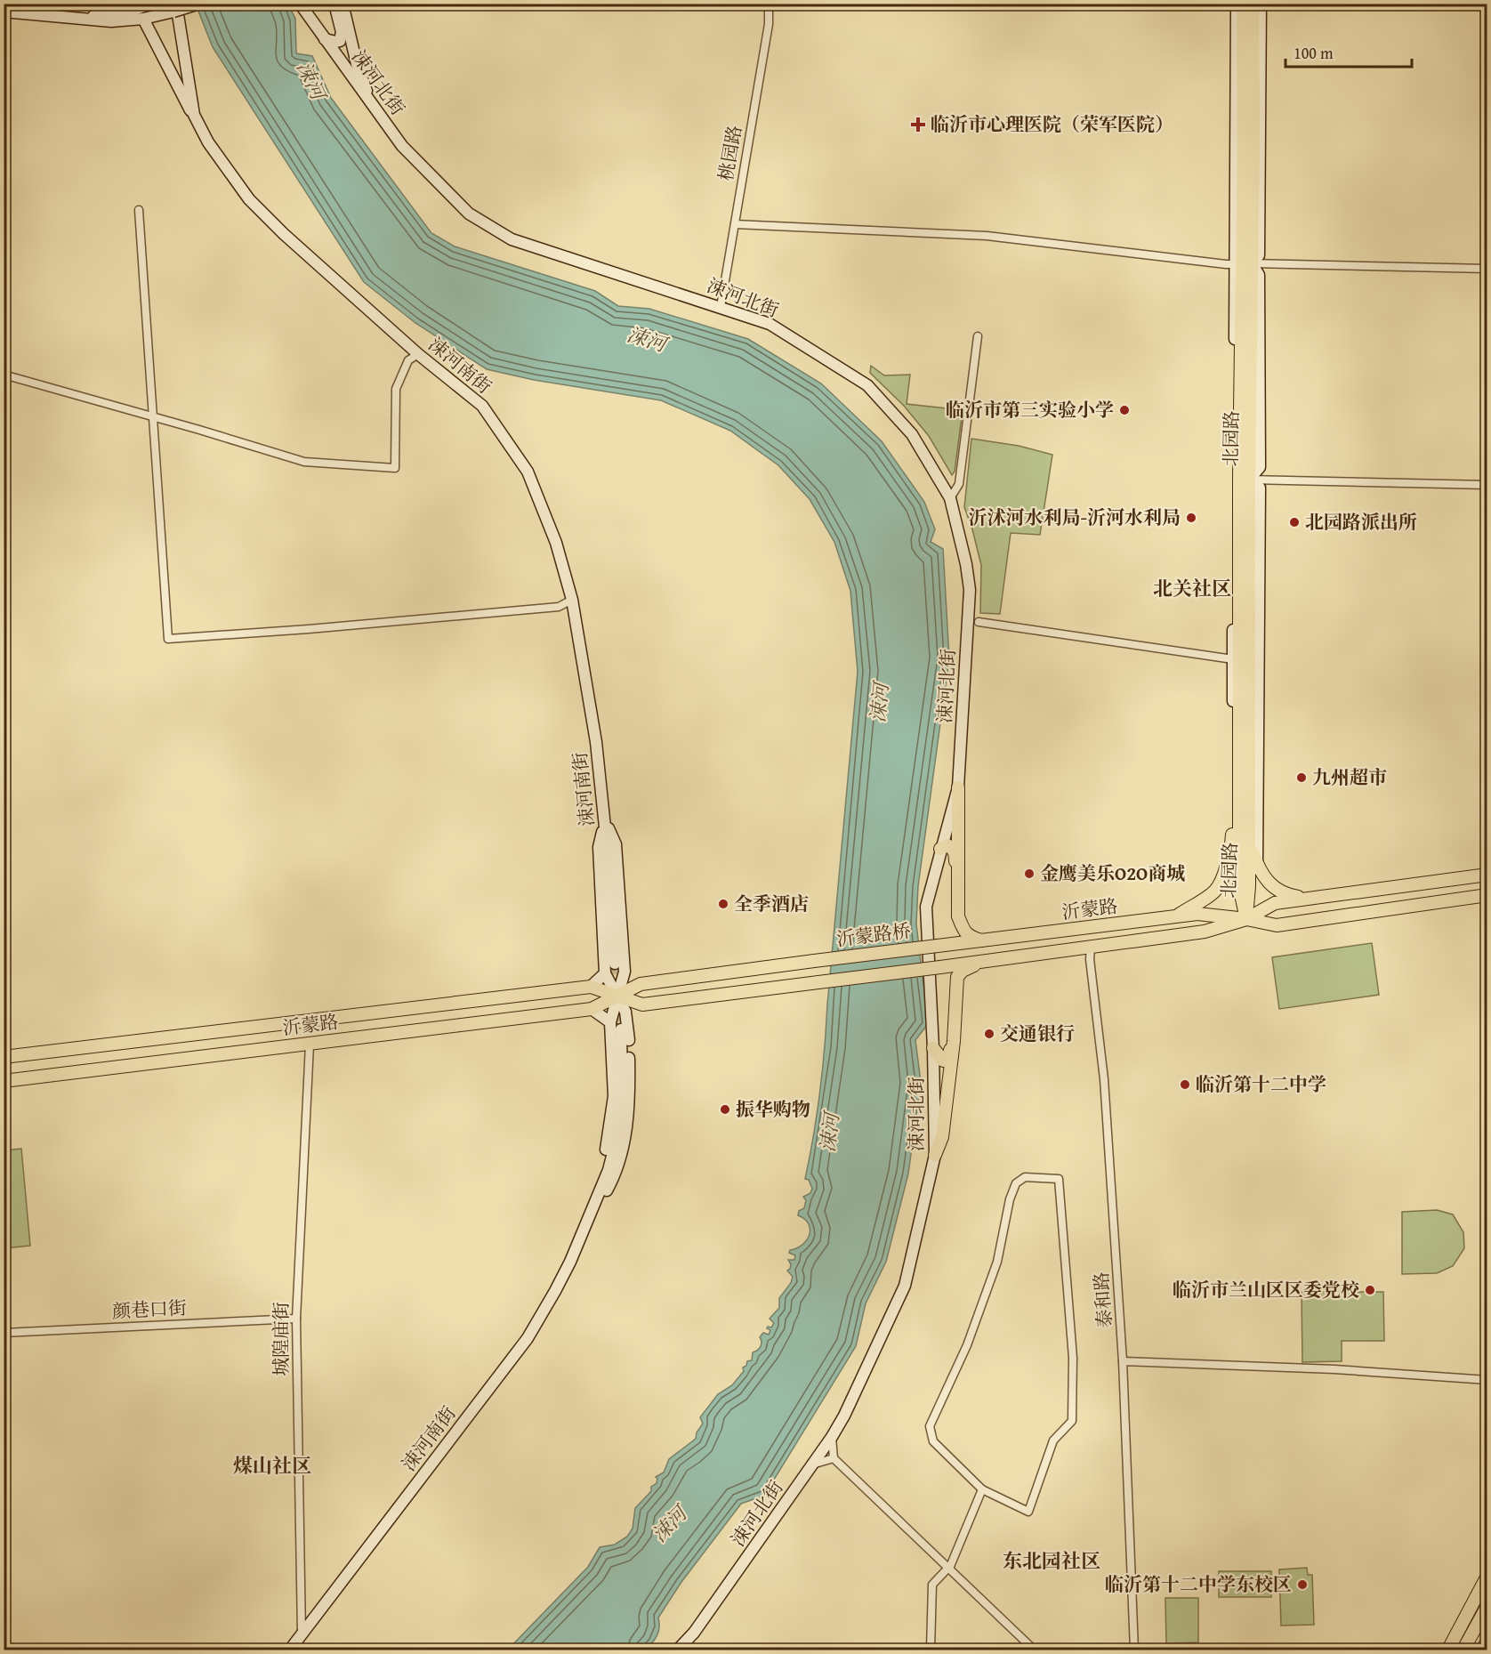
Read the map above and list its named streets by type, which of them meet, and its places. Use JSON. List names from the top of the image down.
{
  "streets": {
    "main road": [
      "涑河北街",
      "涑河南街",
      "北园路",
      "沂蒙路",
      "沂蒙路桥"
    ],
    "street": [
      "桃园路",
      "泰和路",
      "颜巷口街",
      "城隍庙街"
    ]
  },
  "crossings": [
    ["涑河北街", "桃园路"],
    ["涑河南街", "城隍庙街"],
    ["北园路", "沂蒙路"],
    ["沂蒙路", "沂蒙路桥"],
    ["沂蒙路", "泰和路"],
    ["沂蒙路", "城隍庙街"],
    ["颜巷口街", "城隍庙街"]
  ],
  "districts": ["北关社区", "煤山社区", "东北园社区"],
  "water": ["涑河"],
  "places": {
    "health": ["临沂市心理医院（荣军医院）"],
    "other": [
      "临沂市第三实验小学",
      "沂沭河水利局-沂河水利局",
      "北园路派出所",
      "九州超市",
      "金鹰美乐O2O商城",
      "全季酒店",
      "交通银行",
      "临沂第十二中学",
      "振华购物",
      "临沂市兰山区区委党校",
      "临沂第十二中学东校区"
    ]
  },
  "scale_bar": "100 m"
}
